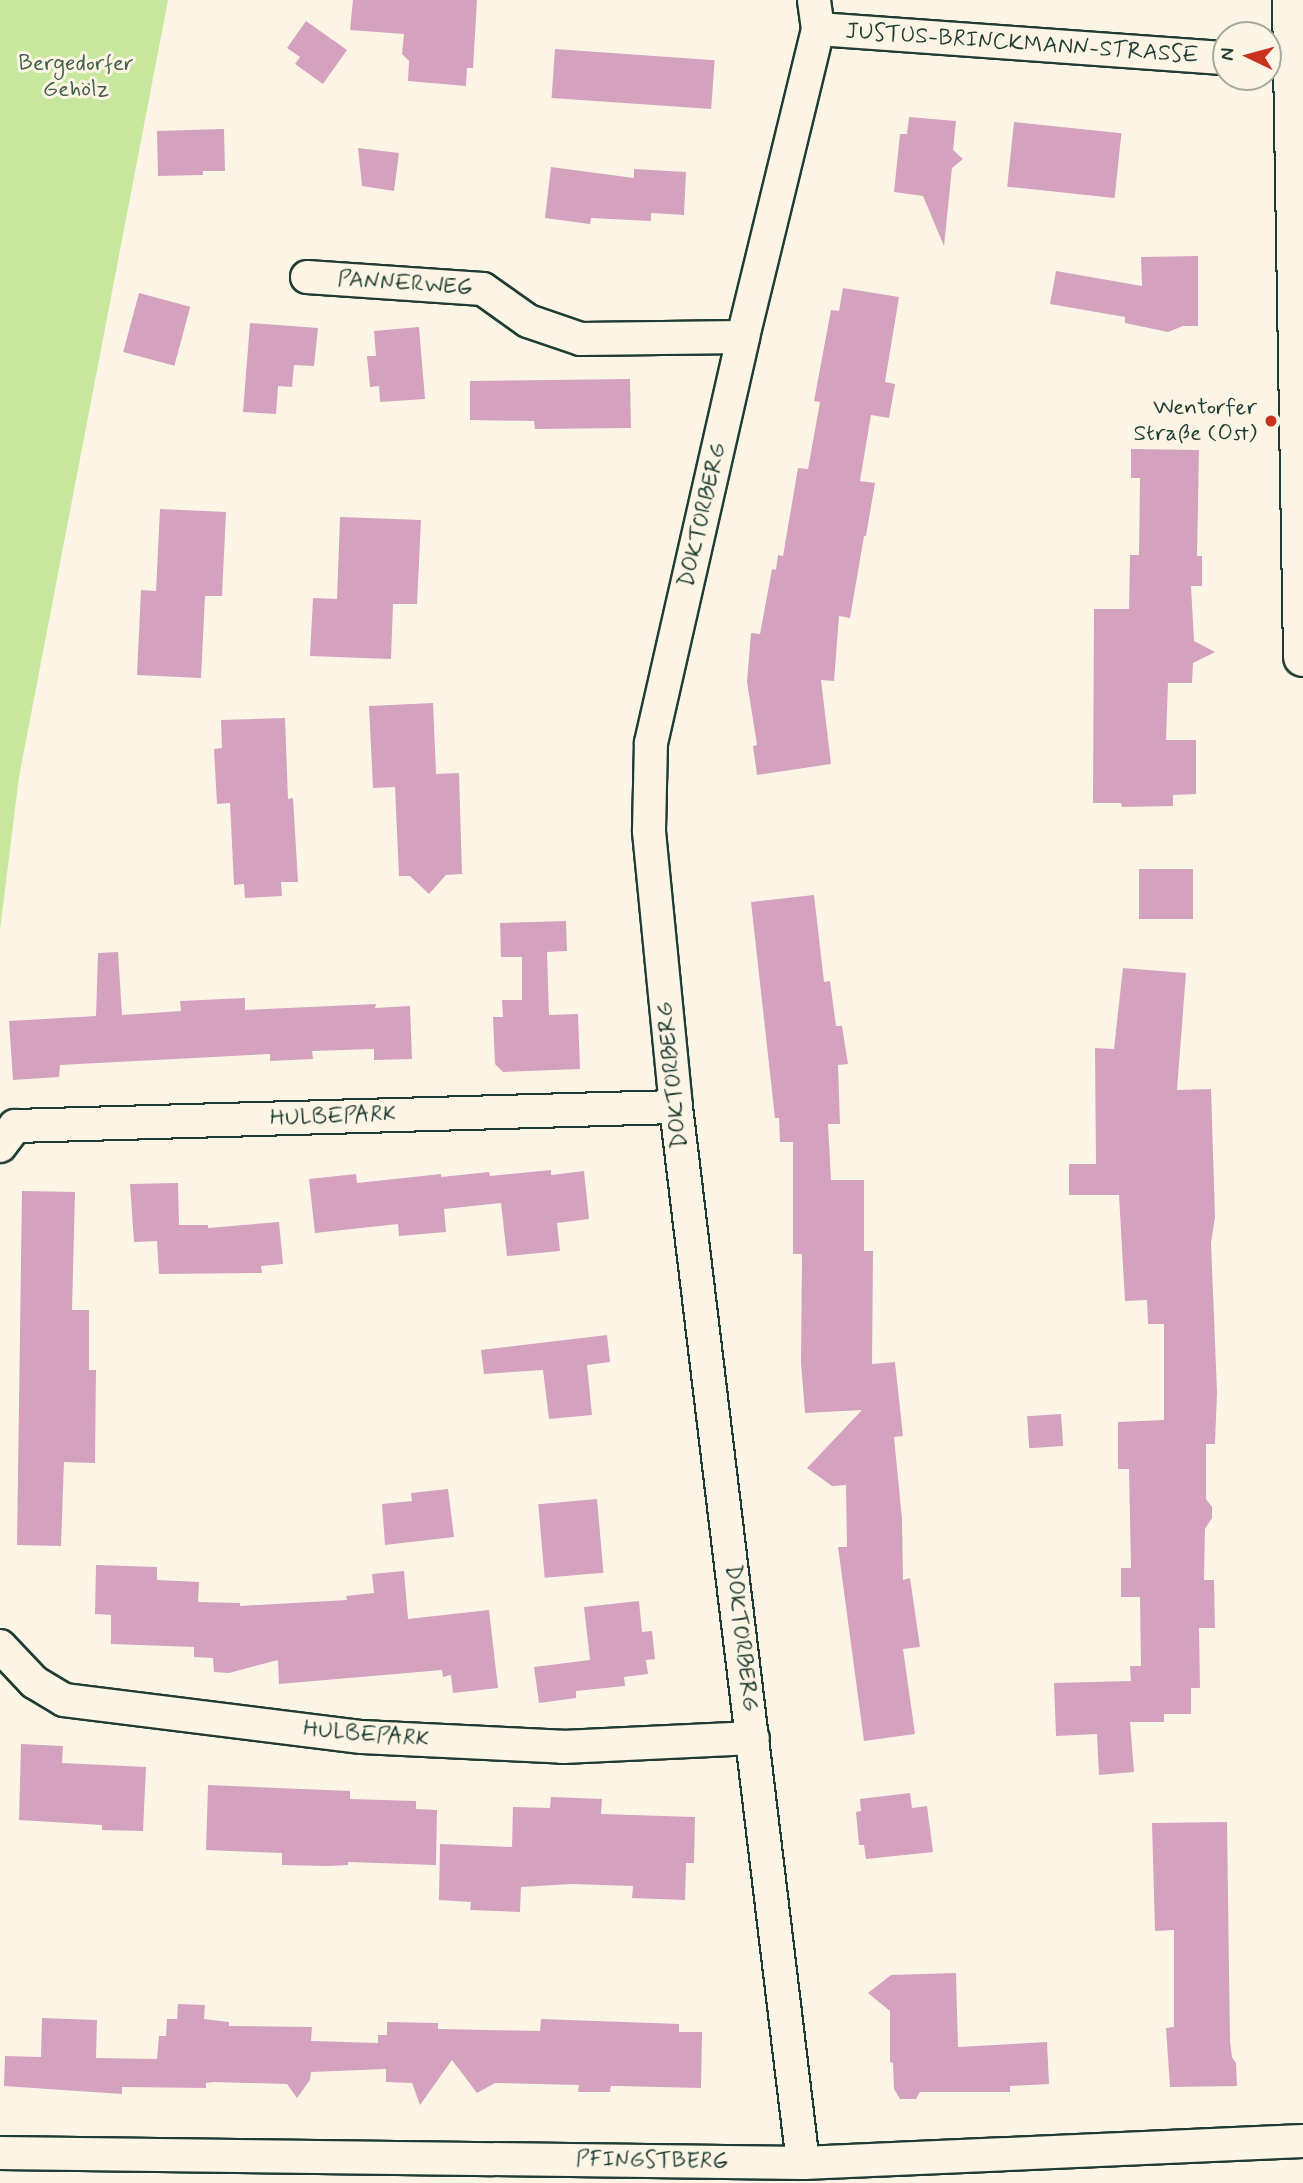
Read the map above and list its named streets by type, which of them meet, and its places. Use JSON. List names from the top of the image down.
{
  "streets": {
    "street": [
      "JUSTUS-BRINCKMANN-STRASSE",
      "PANNERWEG",
      "DOKTORBERG",
      "HULBEPARK",
      "PFINGSTBERG"
    ]
  },
  "crossings": [
    ["JUSTUS-BRINCKMANN-STRASSE", "DOKTORBERG"],
    ["PANNERWEG", "DOKTORBERG"],
    ["DOKTORBERG", "HULBEPARK"],
    ["DOKTORBERG", "PFINGSTBERG"]
  ],
  "parks": ["Bergedorfer Gehölz"],
  "places": ["Wentorfer Straße (Ost)"],
  "north": "left"
}
